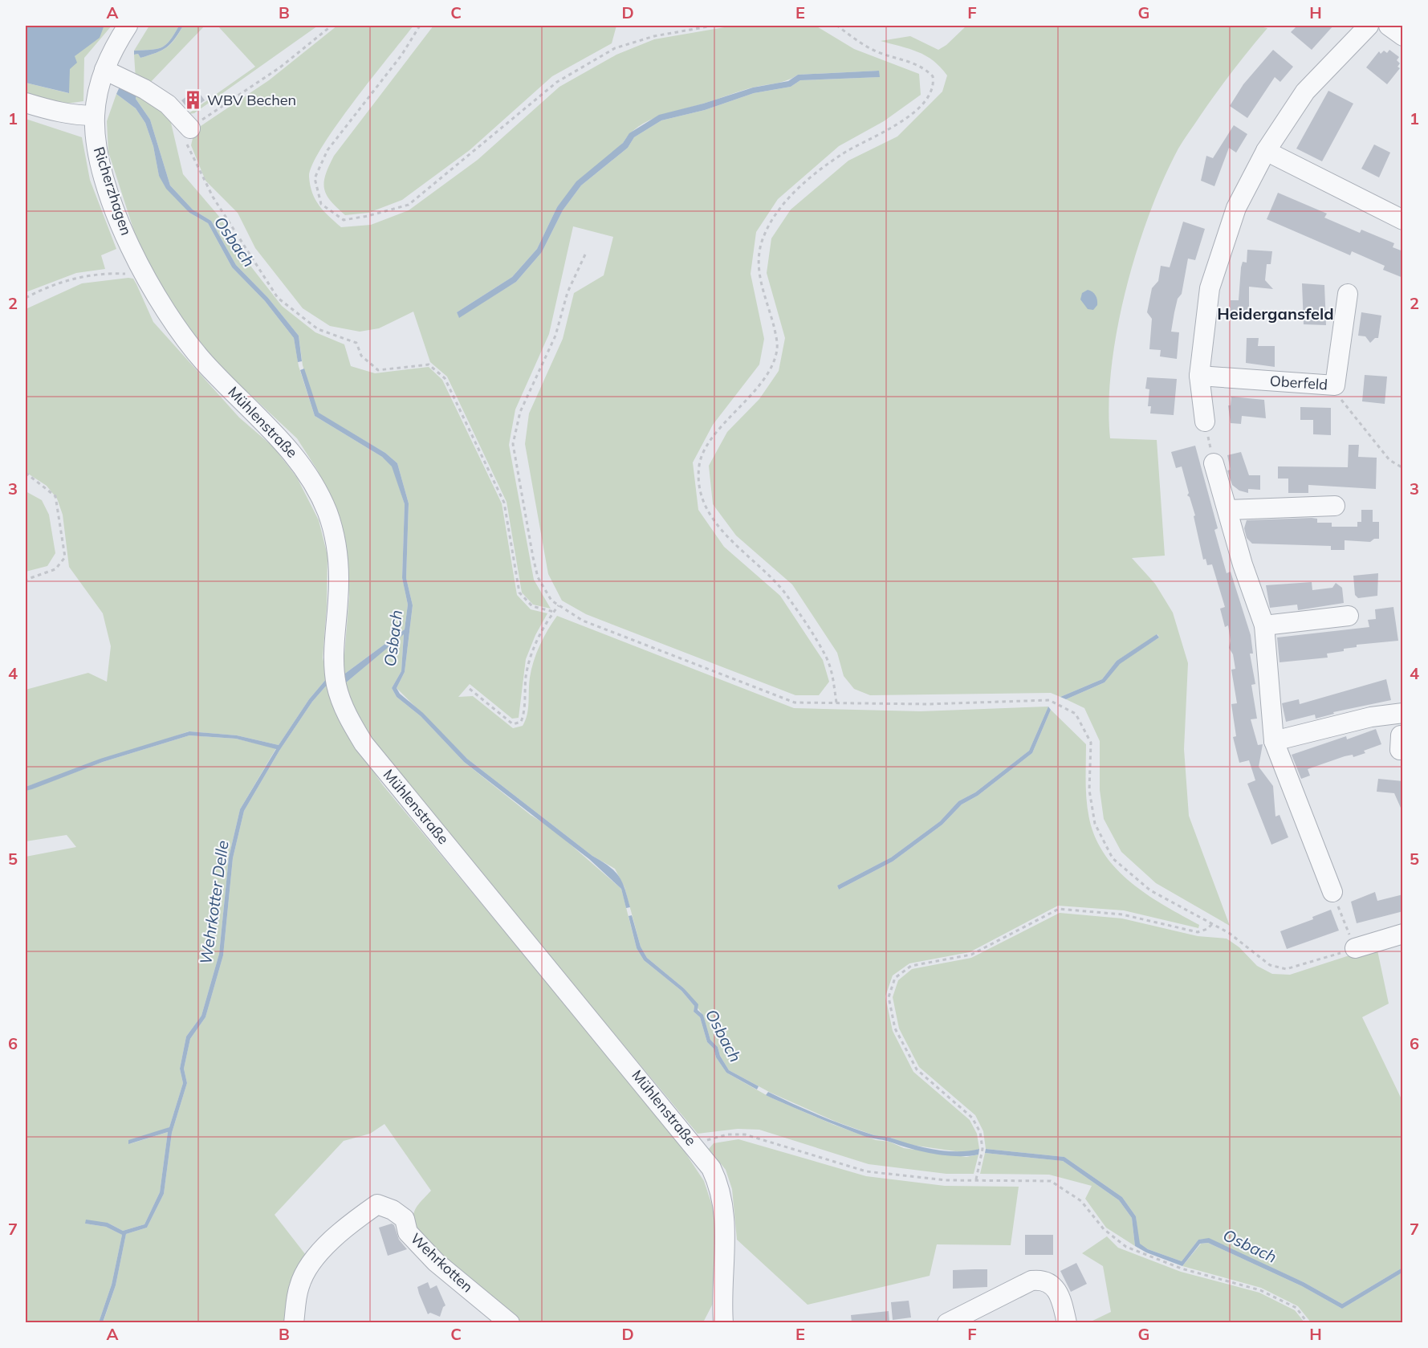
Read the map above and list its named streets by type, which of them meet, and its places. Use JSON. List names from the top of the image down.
{
  "streets": {
    "street": [
      "Richerzhagen",
      "Oberfeld",
      "Mühlenstraße",
      "Wehrkotten"
    ]
  },
  "crossings": [
    ["Richerzhagen", "Mühlenstraße"]
  ],
  "districts": ["Heidergansfeld"],
  "water": ["Osbach", "Wehrkotter Delle"],
  "places": {
    "building": ["WBV Bechen"]
  },
  "grid": {
    "columns": [
      "A",
      "B",
      "C",
      "D",
      "E",
      "F",
      "G",
      "H"
    ],
    "rows": [
      "1",
      "2",
      "3",
      "4",
      "5",
      "6",
      "7"
    ]
  }
}
